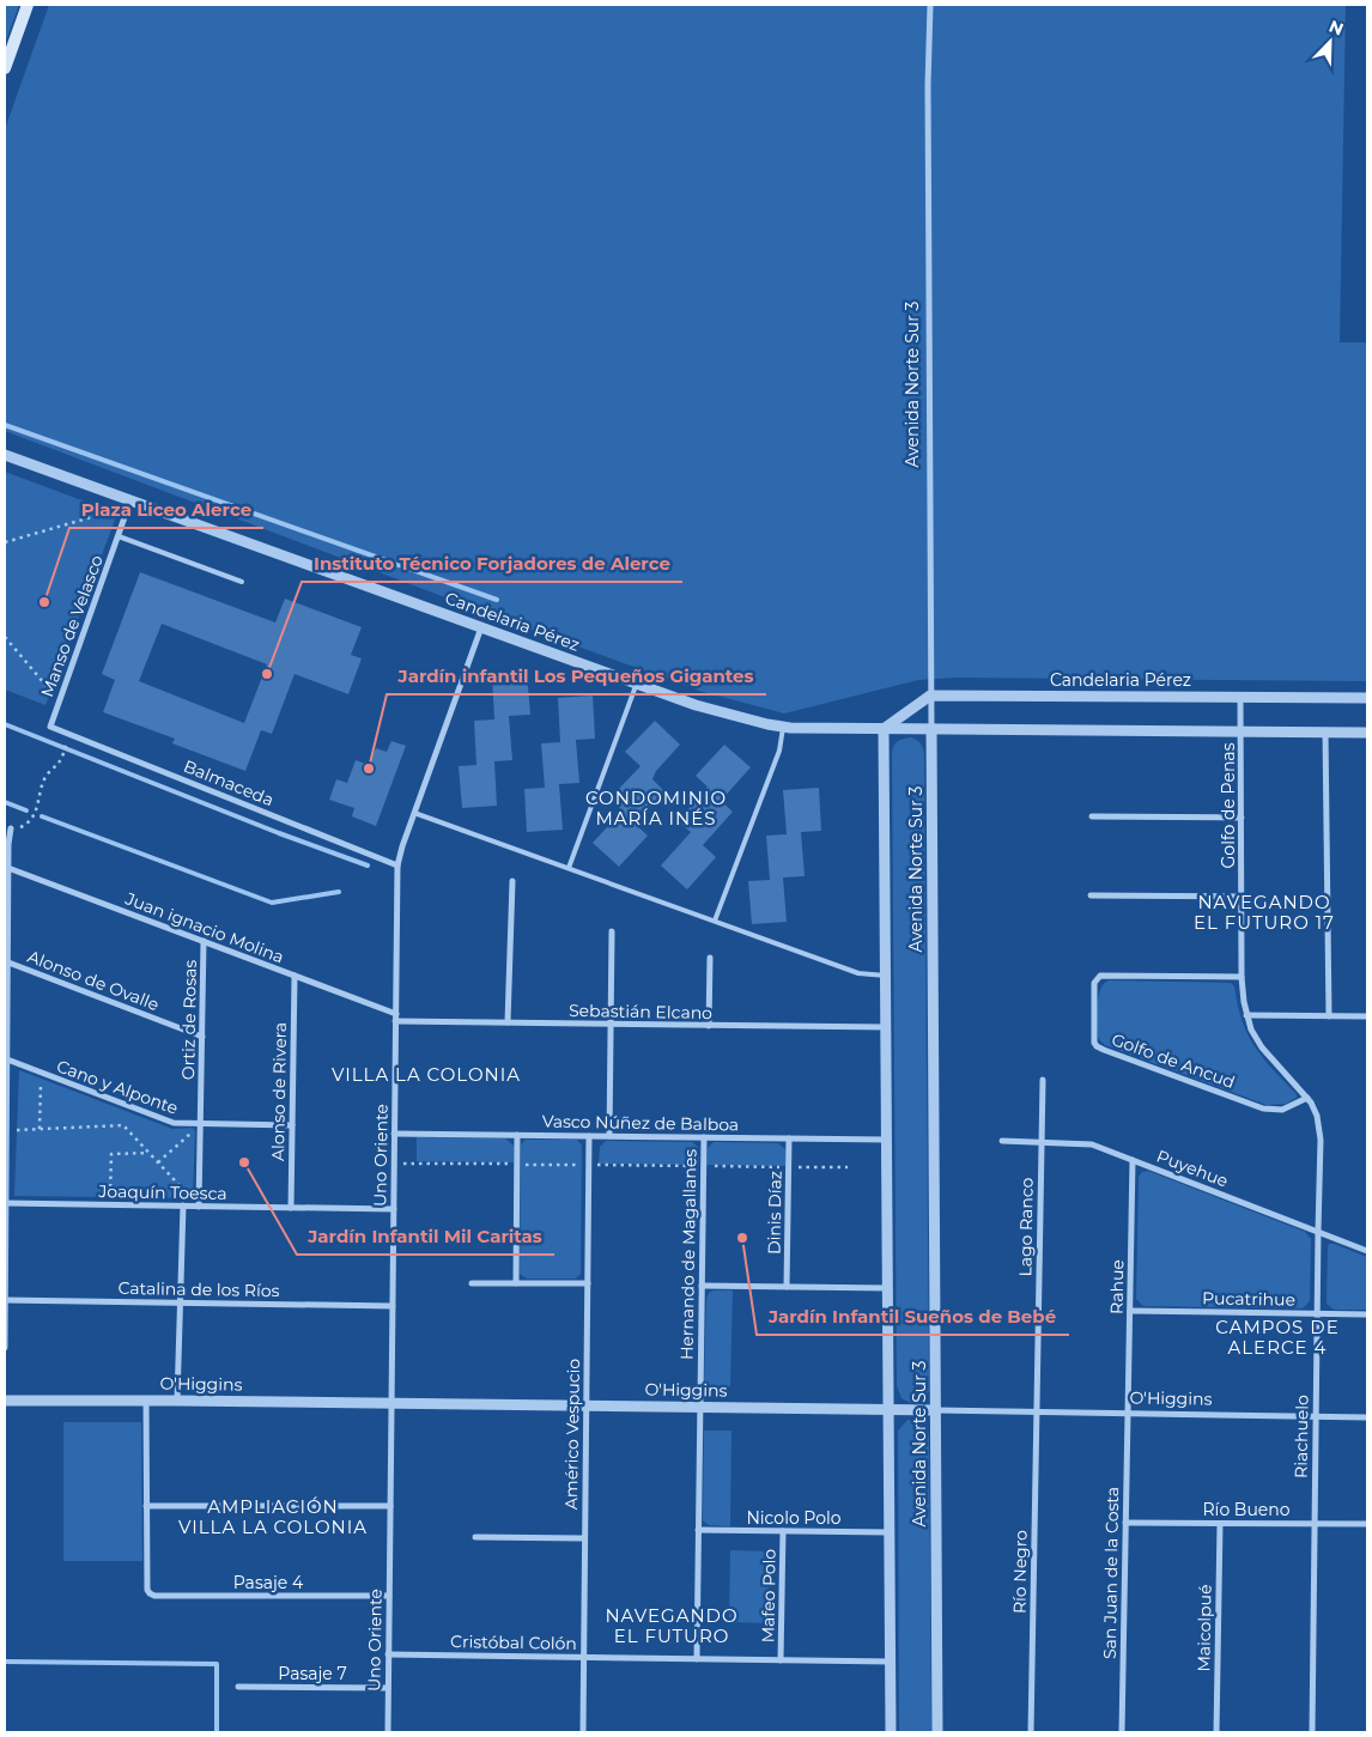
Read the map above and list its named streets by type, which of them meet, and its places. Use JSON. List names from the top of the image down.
{
  "streets": {
    "street": [
      "Avenida Norte Sur 3",
      "Candelaria Pérez",
      "Manso de Velasco",
      "Balmaceda",
      "Golfo de Penas",
      "Juan ignacio Molina",
      "Alonso de Ovalle",
      "Sebastián Elcano",
      "Ortiz de Rosas",
      "Golfo de Ancud",
      "Cano y Alponte",
      "Alonso de Rivera",
      "Vasco Núñez de Balboa",
      "Uno Oriente",
      "Puyehue",
      "Joaquín Toesca",
      "Dinis Díaz",
      "Lago Ranco",
      "Hernando de Magallanes",
      "Rahue",
      "Catalina de los Ríos",
      "Pucatrihue",
      "O'Higgins",
      "Américo Vespucio",
      "Riachuelo",
      "Río Bueno",
      "Nicolo Polo",
      "Río Negro",
      "San Juan de la Costa",
      "Pasaje 4",
      "Mafeo Polo",
      "Maicolpué",
      "Cristóbal Colón",
      "Pasaje 7"
    ]
  },
  "crossings": [
    ["Avenida Norte Sur 3", "Candelaria Pérez"],
    ["Avenida Norte Sur 3", "Sebastián Elcano"],
    ["Avenida Norte Sur 3", "Vasco Núñez de Balboa"],
    ["Avenida Norte Sur 3", "O'Higgins"],
    ["Avenida Norte Sur 3", "Nicolo Polo"],
    ["Avenida Norte Sur 3", "Cristóbal Colón"],
    ["Candelaria Pérez", "Manso de Velasco"],
    ["Candelaria Pérez", "Golfo de Penas"],
    ["Candelaria Pérez", "Uno Oriente"],
    ["Manso de Velasco", "Balmaceda"],
    ["Balmaceda", "Uno Oriente"],
    ["Golfo de Penas", "Golfo de Ancud"],
    ["Golfo de Penas", "Riachuelo"],
    ["Juan ignacio Molina", "Ortiz de Rosas"],
    ["Juan ignacio Molina", "Alonso de Rivera"],
    ["Juan ignacio Molina", "Uno Oriente"],
    ["Alonso de Ovalle", "Ortiz de Rosas"],
    ["Sebastián Elcano", "Uno Oriente"],
    ["Ortiz de Rosas", "Cano y Alponte"],
    ["Ortiz de Rosas", "Joaquín Toesca"],
    ["Cano y Alponte", "Alonso de Rivera"],
    ["Alonso de Rivera", "Joaquín Toesca"],
    ["Vasco Núñez de Balboa", "Uno Oriente"],
    ["Vasco Núñez de Balboa", "Dinis Díaz"],
    ["Vasco Núñez de Balboa", "Hernando de Magallanes"],
    ["Vasco Núñez de Balboa", "Américo Vespucio"],
    ["Uno Oriente", "Joaquín Toesca"],
    ["Uno Oriente", "Catalina de los Ríos"],
    ["Uno Oriente", "O'Higgins"],
    ["Uno Oriente", "Pasaje 4"],
    ["Uno Oriente", "Cristóbal Colón"],
    ["Uno Oriente", "Pasaje 7"],
    ["Puyehue", "Lago Ranco"],
    ["Puyehue", "Rahue"],
    ["Puyehue", "Riachuelo"],
    ["Lago Ranco", "O'Higgins"],
    ["Lago Ranco", "Río Negro"],
    ["Hernando de Magallanes", "O'Higgins"],
    ["Hernando de Magallanes", "Nicolo Polo"],
    ["Hernando de Magallanes", "Cristóbal Colón"],
    ["Rahue", "Pucatrihue"],
    ["Rahue", "O'Higgins"],
    ["Rahue", "San Juan de la Costa"],
    ["Pucatrihue", "Riachuelo"],
    ["O'Higgins", "Américo Vespucio"],
    ["O'Higgins", "Riachuelo"],
    ["O'Higgins", "Río Negro"],
    ["O'Higgins", "San Juan de la Costa"],
    ["Américo Vespucio", "Cristóbal Colón"],
    ["Riachuelo", "Río Bueno"],
    ["Río Bueno", "San Juan de la Costa"],
    ["Río Bueno", "Maicolpué"],
    ["Nicolo Polo", "Mafeo Polo"],
    ["Mafeo Polo", "Cristóbal Colón"]
  ],
  "districts": [
    "CONDOMINIO MARÍA INÉS",
    "NAVEGANDO EL FUTURO 17",
    "VILLA LA COLONIA",
    "CAMPOS DE ALERCE 4",
    "AMPLIACIÓN VILLA LA COLONIA",
    "NAVEGANDO EL FUTURO"
  ],
  "places": [
    "Plaza Liceo Alerce",
    "Instituto Técnico Forjadores de Alerce",
    "Jardín infantil Los Pequeños Gigantes",
    "Jardín Infantil Mil Caritas",
    "Jardín Infantil Sueños de Bebé"
  ],
  "north": "top right"
}
